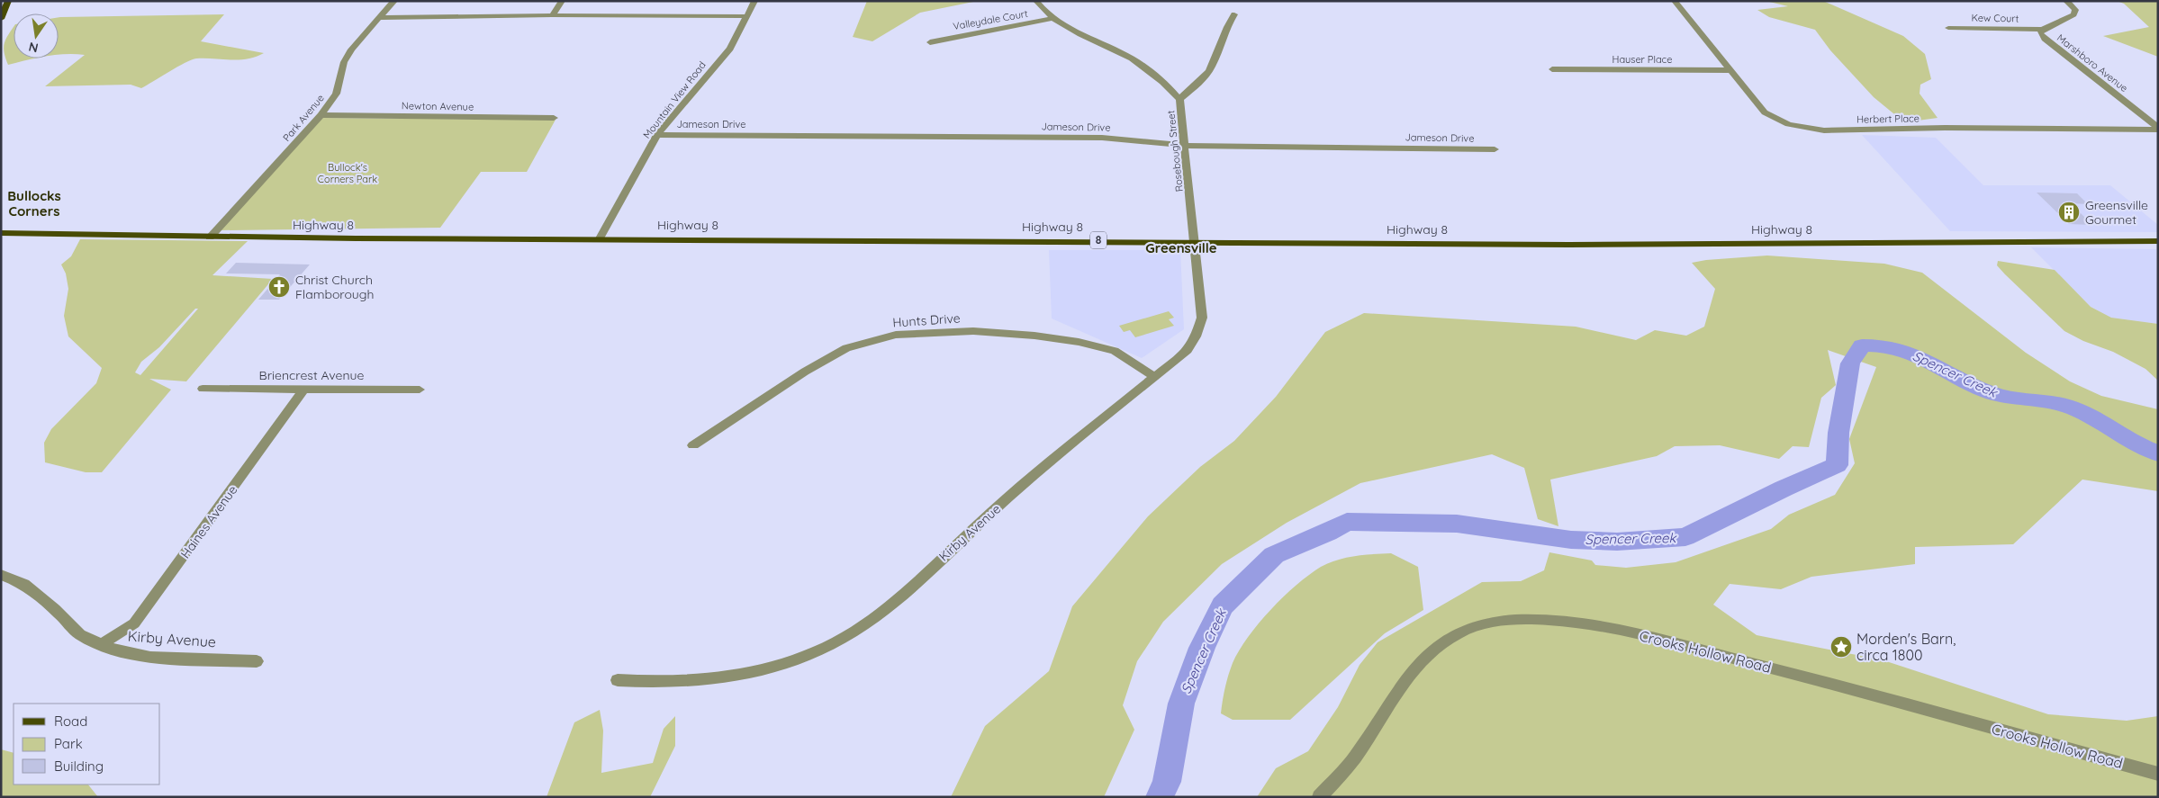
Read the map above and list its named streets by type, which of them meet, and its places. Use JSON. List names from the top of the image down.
{
  "streets": {
    "main road": ["Highway 8", "8"],
    "street": [
      "Kew Court",
      "Valleydale Court",
      "Hauser Place",
      "Marshboro Avenue",
      "Mountain View Road",
      "Newton Avenue",
      "Park Avenue",
      "Herbert Place",
      "Jameson Drive",
      "Rosebough Street",
      "Hunts Drive",
      "Briencrest Avenue",
      "Haines Avenue",
      "Kirby Avenue",
      "Crooks Hollow Road"
    ]
  },
  "crossings": [
    ["Kew Court", "Marshboro Avenue"],
    ["Valleydale Court", "Rosebough Street"],
    ["Hauser Place", "Herbert Place"],
    ["Marshboro Avenue", "Herbert Place"],
    ["Mountain View Road", "Jameson Drive"],
    ["Mountain View Road", "Highway 8"],
    ["Newton Avenue", "Park Avenue"],
    ["Park Avenue", "Highway 8"],
    ["Jameson Drive", "Rosebough Street"],
    ["Rosebough Street", "Highway 8"],
    ["Rosebough Street", "Kirby Avenue"],
    ["Highway 8", "Kirby Avenue"],
    ["Hunts Drive", "Kirby Avenue"],
    ["Briencrest Avenue", "Haines Avenue"],
    ["Haines Avenue", "Kirby Avenue"]
  ],
  "districts": ["Bullocks Corners", "Greensville"],
  "water": ["Spencer Creek"],
  "parks": ["Bullock's Corners Park"],
  "places": {
    "building": ["Greensville Gourmet"],
    "church": ["Christ Church Flamborough"],
    "place": ["Morden's Barn, circa 1800"]
  },
  "legend": ["Road", "Park", "Building"],
  "north": "bottom"
}
